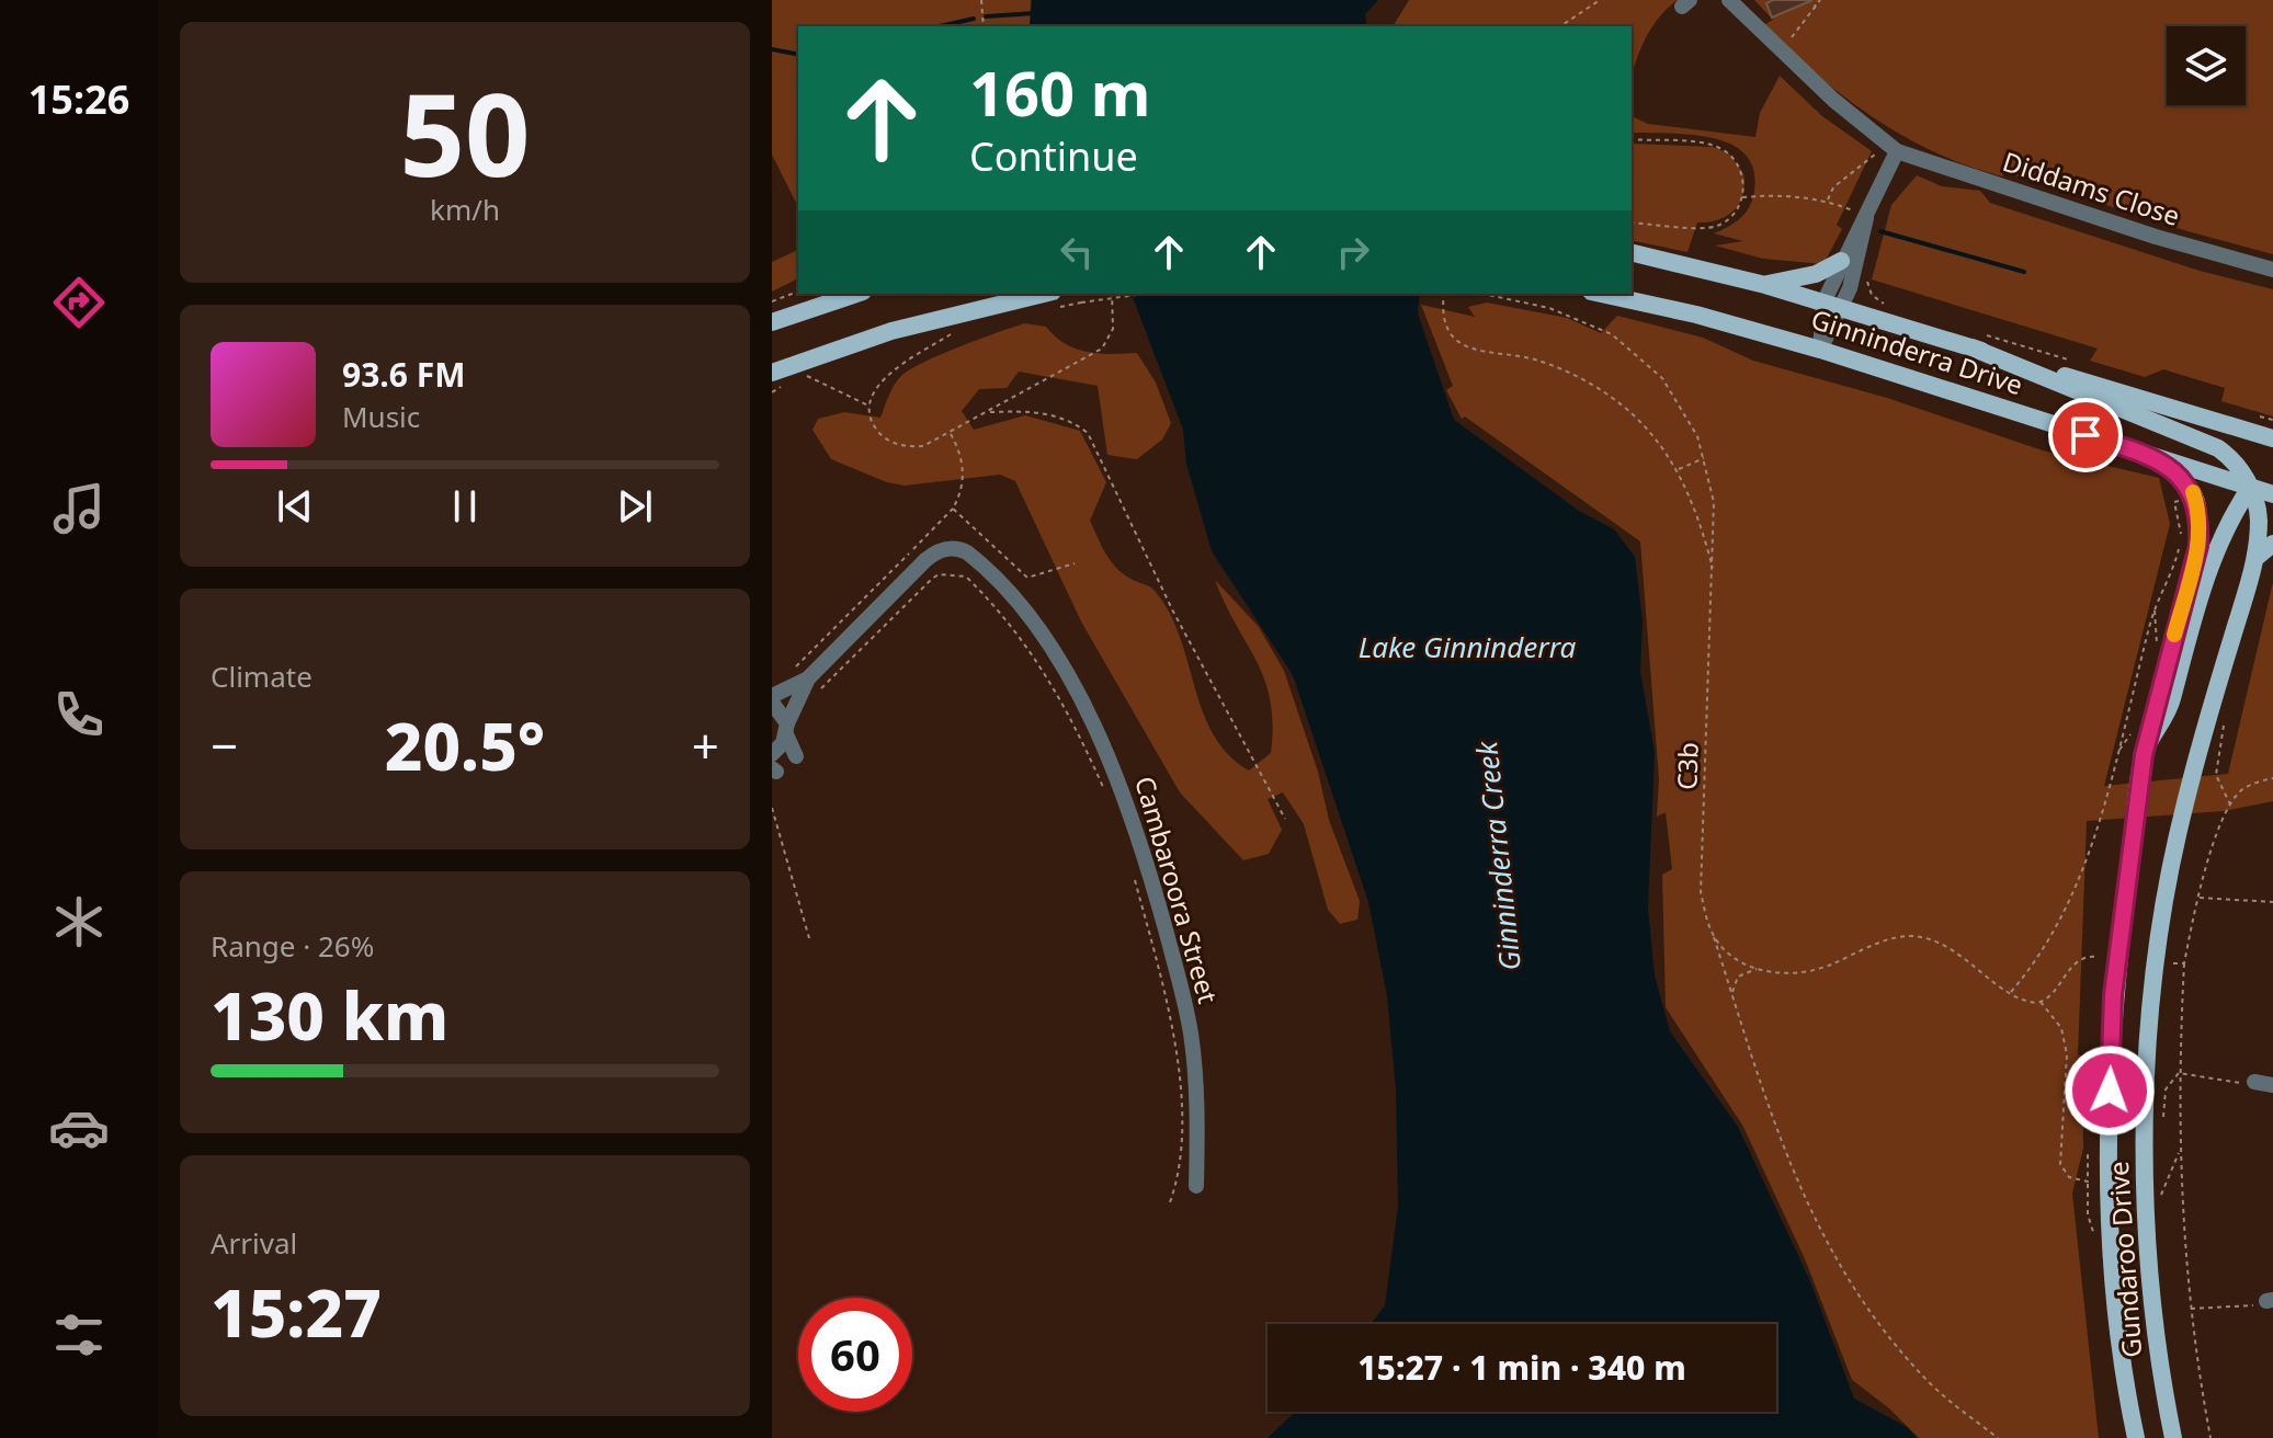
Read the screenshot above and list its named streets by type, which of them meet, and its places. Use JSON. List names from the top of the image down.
{
  "streets": {
    "main road": ["Ginninderra Drive", "Gundaroo Drive"],
    "street": ["Diddams Close", "Cambaroora Street"],
    "path": ["C3b"]
  },
  "crossings": [
    ["Ginninderra Drive", "Gundaroo Drive"]
  ],
  "water": ["Lake Ginninderra", "Ginninderra Creek"],
  "page": {
    "tabs": "15:26",
    "tile": [
      ["50", "km/h"],
      "Climate",
      ["Range · 26%", "130 km"],
      ["Arrival", "15:27"]
    ],
    "turn": ["160 m", "Continue"],
    "song": ["93.6 FM", "Music"],
    "heat": ["−", "20.5°", "+"],
    "limit": "60",
    "trip": "15:27 · 1 min · 340 m"
  }
}
